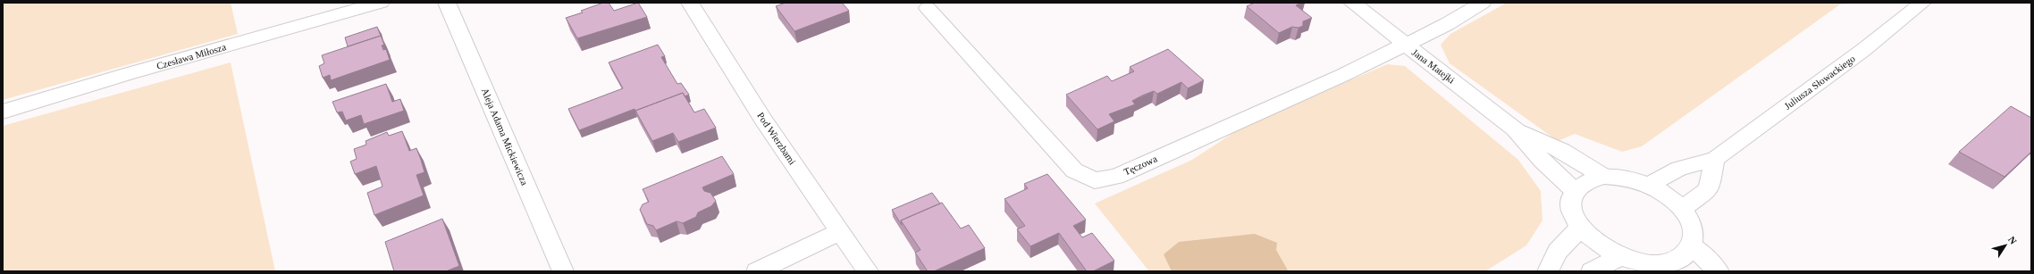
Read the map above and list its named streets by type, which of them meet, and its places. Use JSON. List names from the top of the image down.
{
  "streets": {
    "street": [
      "Czesława Miłosza",
      "Jana Matejki",
      "Juliusza Słowackiego",
      "Aleja Adama Mickiewicza",
      "Pod Wierzbami",
      "Tęczowa"
    ]
  },
  "crossings": [
    ["Jana Matejki", "Juliusza Słowackiego"],
    ["Jana Matejki", "Tęczowa"]
  ],
  "north": "top right"
}
